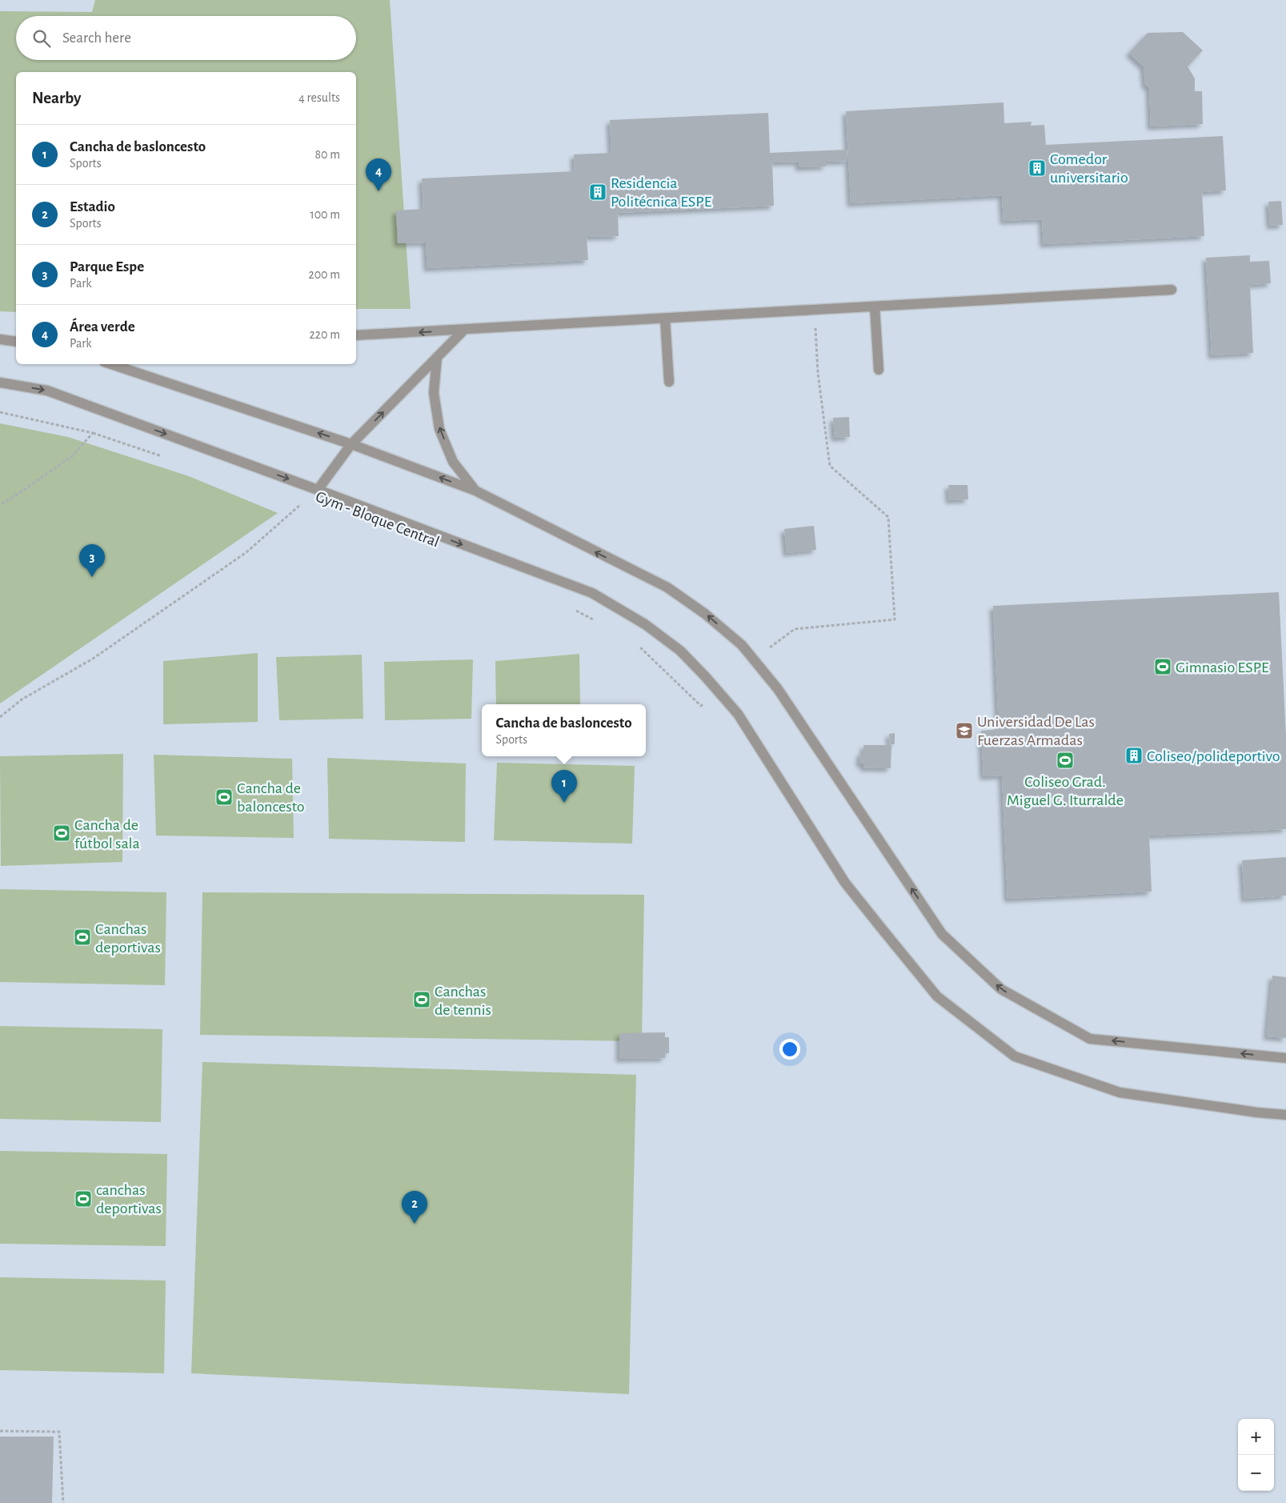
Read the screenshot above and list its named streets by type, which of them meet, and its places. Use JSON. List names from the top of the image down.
{
  "streets": {
    "path": ["Gym - Bloque Central"]
  },
  "places": {
    "building": ["Comedor universitario", "Residencia Politécnica ESPE", "Coliseo/polideportivo"],
    "sports": [
      "Gimnasio ESPE",
      "Coliseo Grad. Miguel G. Iturralde",
      "Cancha de baloncesto",
      "Cancha de fútbol sala",
      "Canchas deportivas",
      "Canchas de tennis",
      "canchas deportivas"
    ],
    "school or university": ["Universidad De Las Fuerzas Armadas"]
  },
  "page": {
    "search": "Search here",
    "heading": ["Nearby", "4 results"],
    "list": [
      {
        "mark": "1",
        "name": "Cancha de basloncesto",
        "note": "Sports",
        "value": "80 m"
      },
      {
        "mark": "2",
        "name": "Estadio",
        "note": "Sports",
        "value": "100 m"
      },
      {
        "mark": "3",
        "name": "Parque Espe",
        "note": "Park",
        "value": "200 m"
      },
      {
        "mark": "4",
        "name": "Área verde",
        "note": "Park",
        "value": "220 m"
      }
    ],
    "pins": [
      "4",
      "3",
      "1",
      "2"
    ],
    "popup": ["Cancha de basloncesto", "Sports"],
    "map_buttons": ["+", "−"]
  }
}
